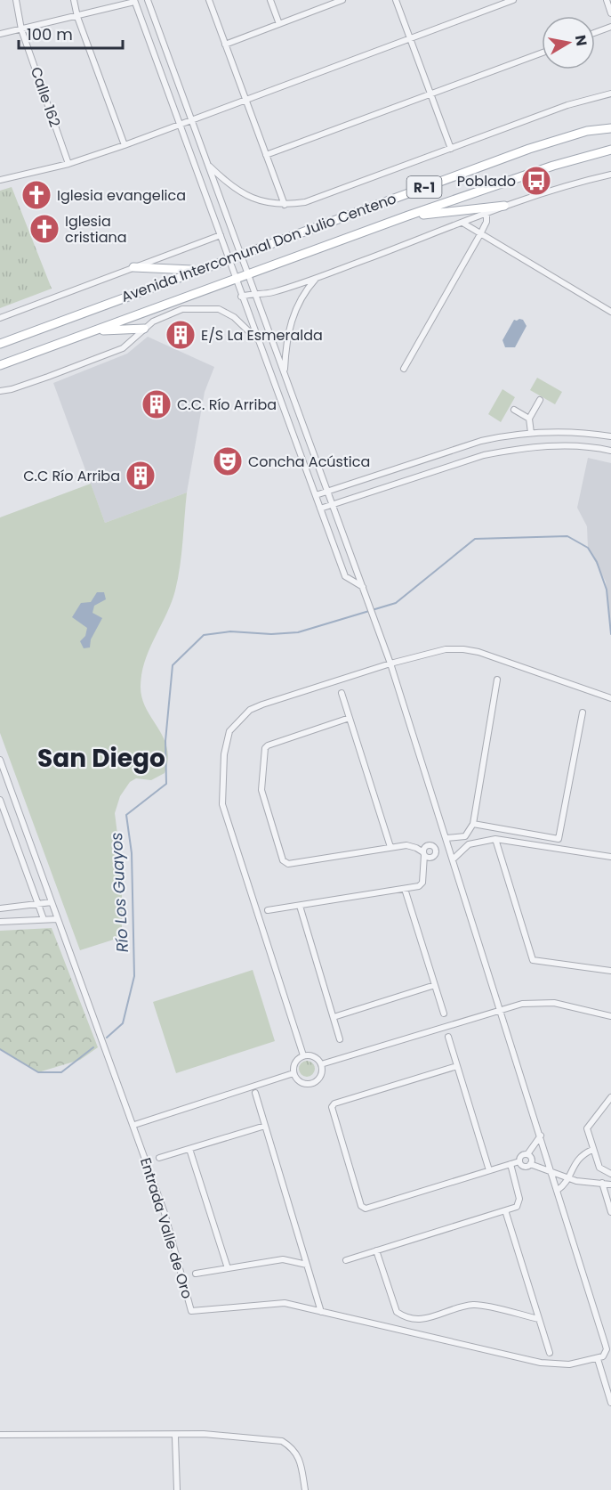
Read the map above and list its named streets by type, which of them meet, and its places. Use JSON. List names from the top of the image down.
{
  "streets": {
    "main road": ["R-1", "Avenida Intercomunal Don Julio Centeno"],
    "street": ["Calle 162", "Entrada Valle de Oro"]
  },
  "districts": ["San Diego"],
  "water": ["Río Los Guayos"],
  "places": {
    "bus stop": ["Poblado"],
    "church": ["Iglesia evangelica", "Iglesia cristiana"],
    "building": ["E/S La Esmeralda", "C.C. Río Arriba", "C.C Río Arriba"],
    "theatre": ["Concha Acústica"]
  },
  "scale_bar": "100 m",
  "north": "right"
}
